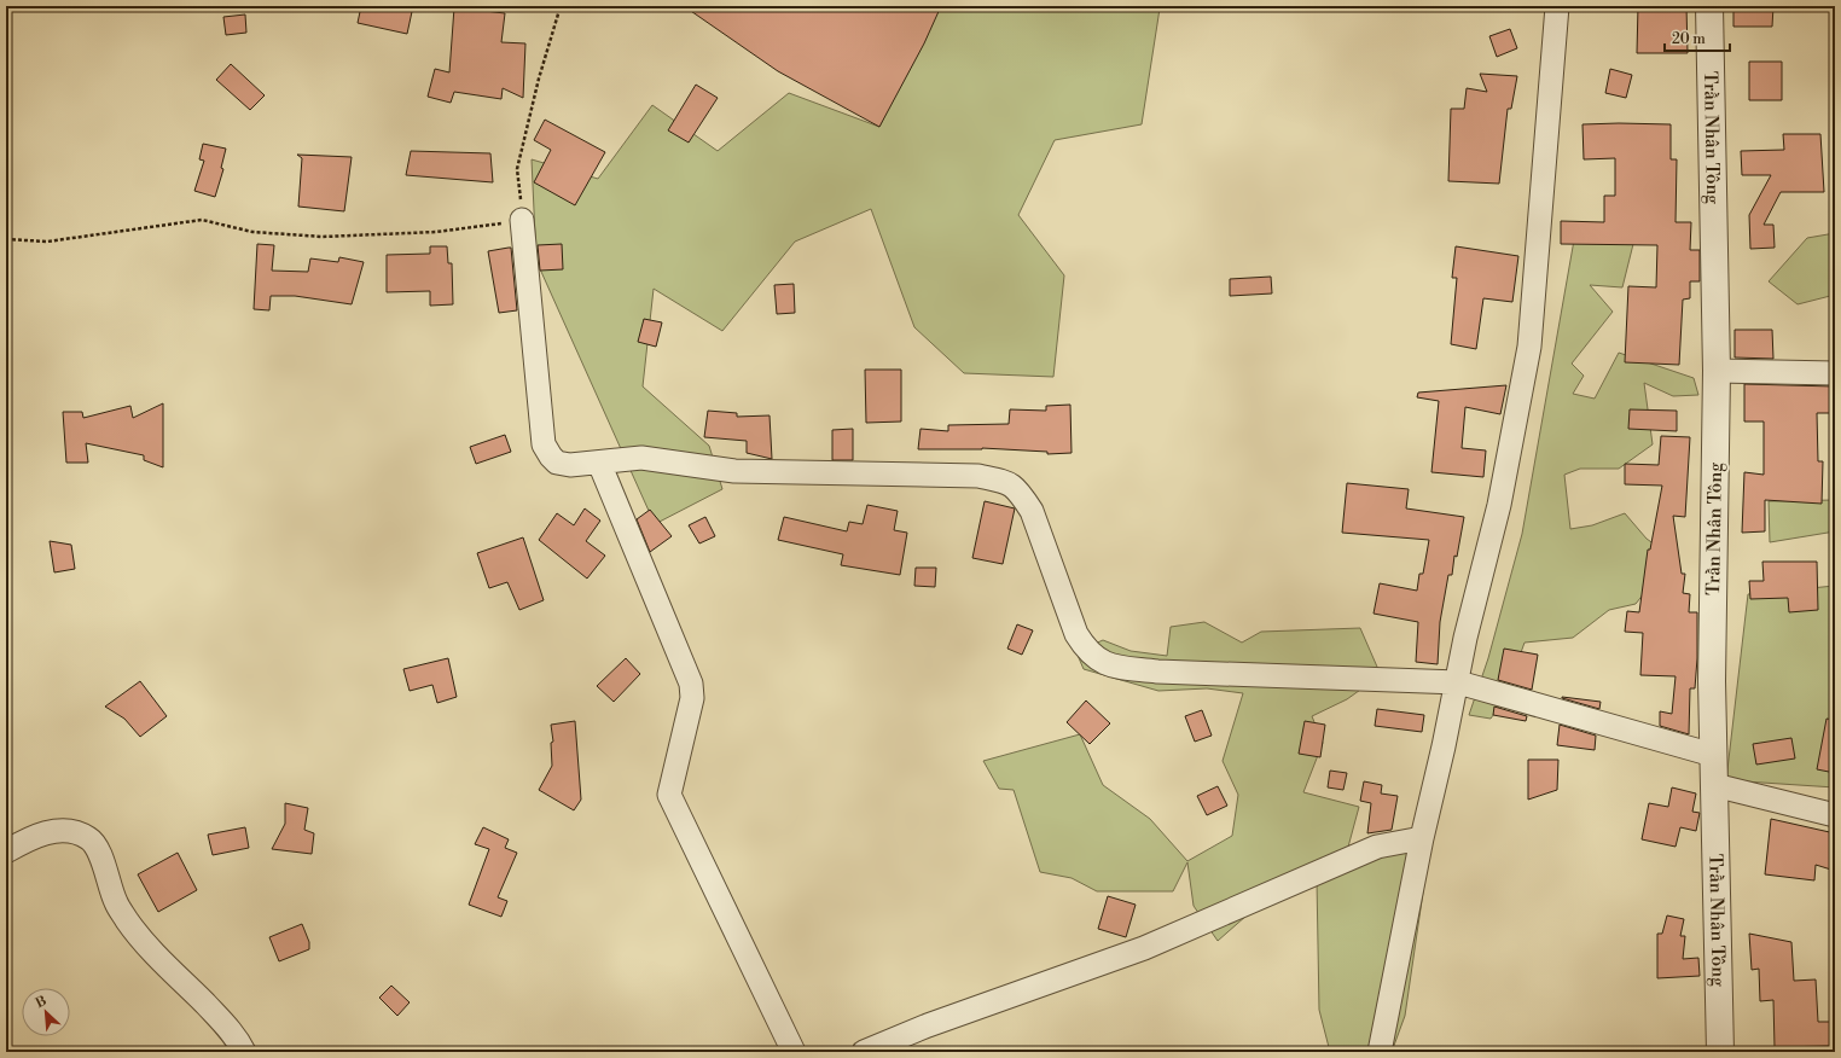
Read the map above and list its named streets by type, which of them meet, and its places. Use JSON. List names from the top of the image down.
{
  "streets": {
    "street": ["Trần Nhân Tông"]
  },
  "scale_bar": "20 m",
  "north": "top left"
}
